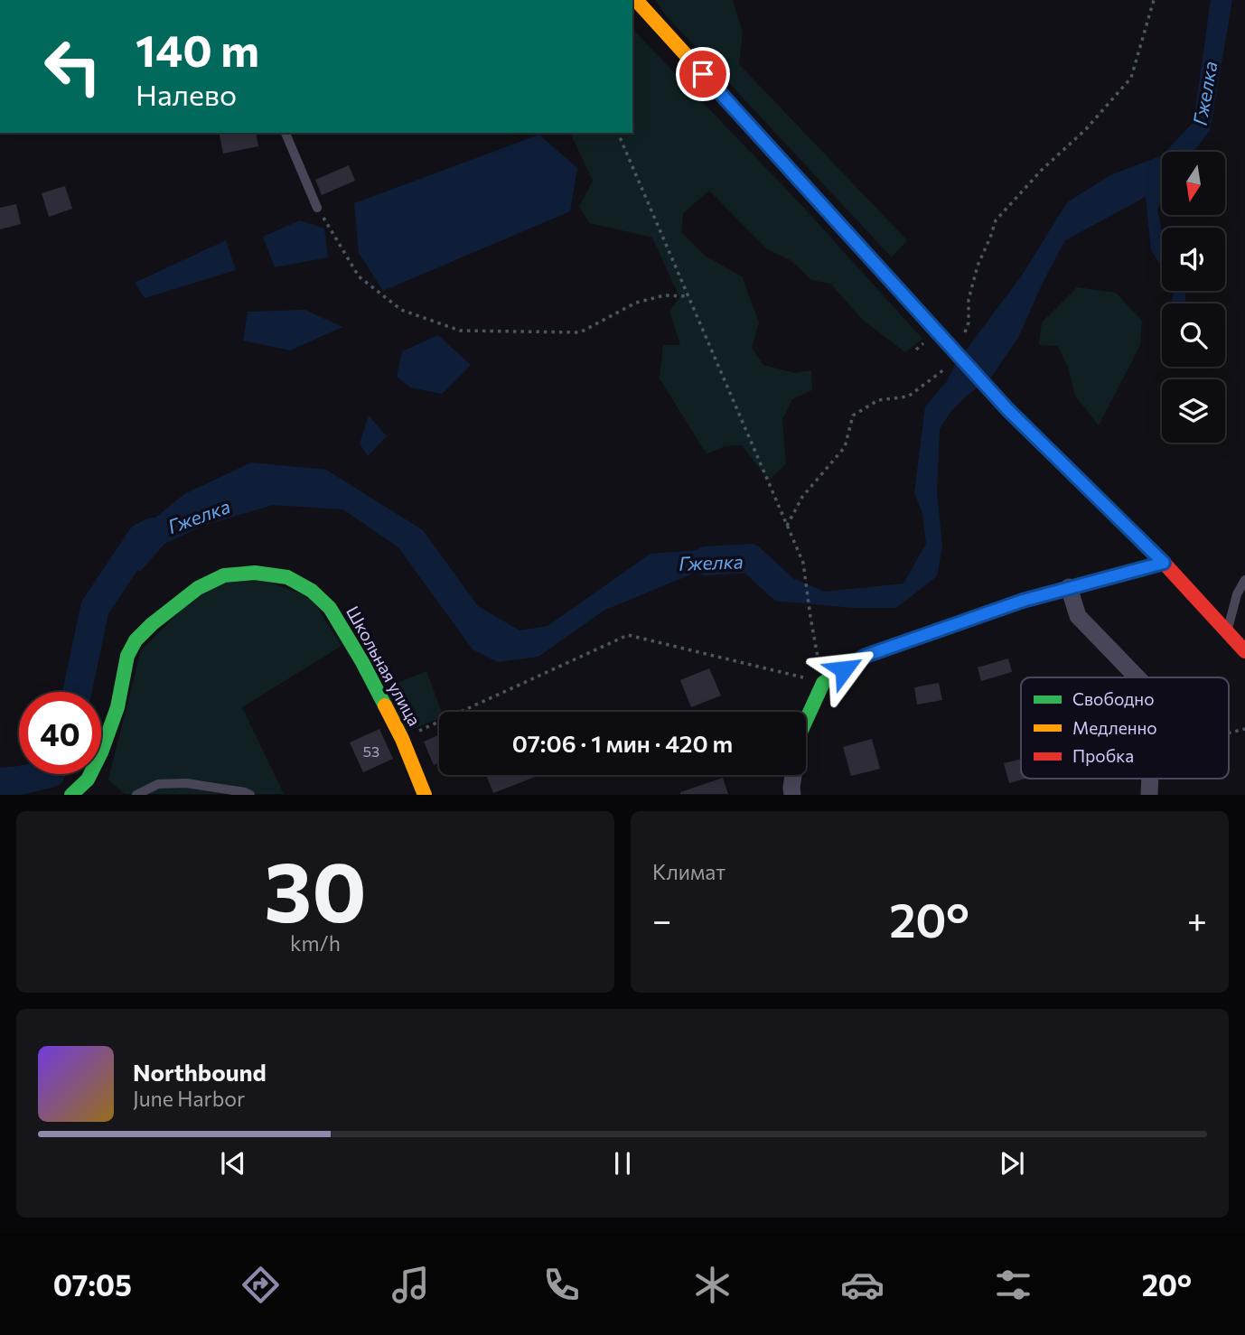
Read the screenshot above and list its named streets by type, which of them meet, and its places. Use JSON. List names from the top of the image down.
{
  "streets": {
    "street": ["Школьная улица"]
  },
  "water": ["Гжелка"],
  "house_numbers": ["53"],
  "legend": ["Свободно", "Медленно", "Пробка"],
  "north": "bottom",
  "page": {
    "turn": ["140 m", "Налево"],
    "limit": "40",
    "trip": "07:06 · 1 мин · 420 m",
    "tile": [
      ["30", "km/h"],
      "Климат"
    ],
    "heat": ["−", "20°", "+"],
    "song": ["Northbound", "June Harbor"],
    "tabs": ["07:05", "20°"]
  }
}
